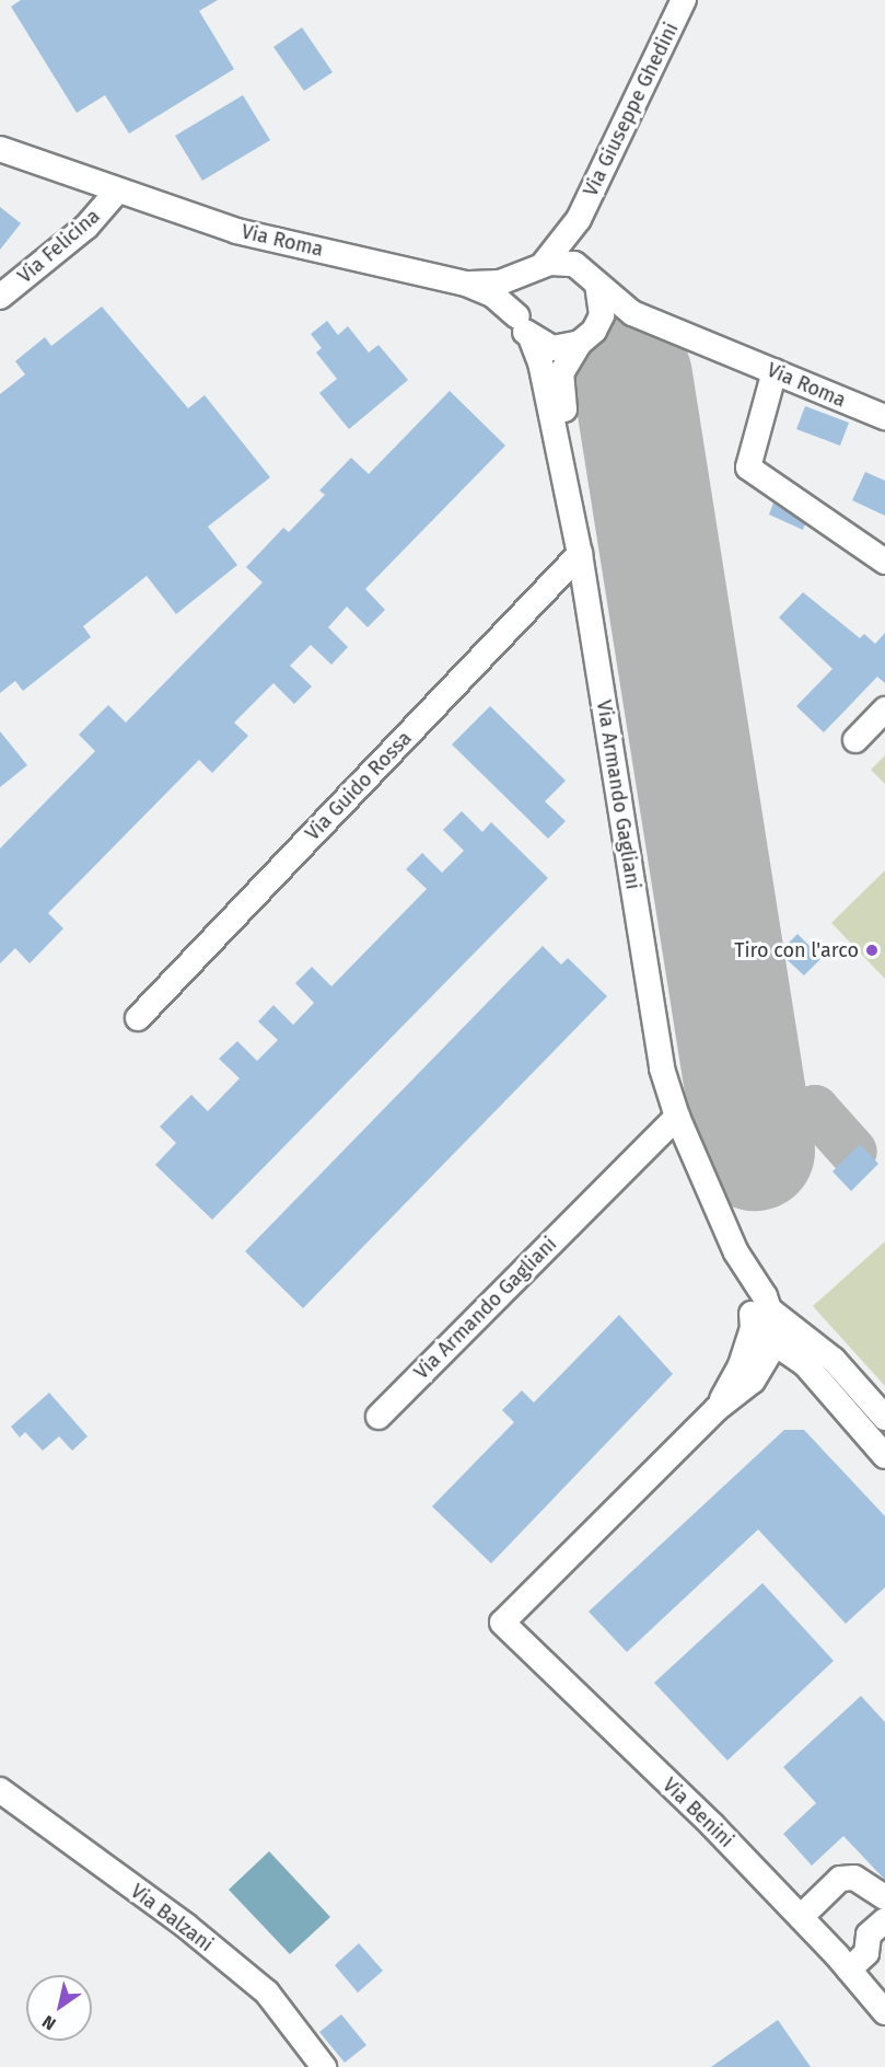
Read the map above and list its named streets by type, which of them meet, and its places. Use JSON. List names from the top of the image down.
{
  "streets": {
    "street": [
      "Via Giuseppe Ghedini",
      "Via Roma",
      "Via Felicina",
      "Via Guido Rossa",
      "Via Armando Gagliani",
      "Via Benini",
      "Via Balzani"
    ]
  },
  "crossings": [
    ["Via Giuseppe Ghedini", "Via Roma"],
    ["Via Giuseppe Ghedini", "Via Armando Gagliani"],
    ["Via Roma", "Via Felicina"],
    ["Via Roma", "Via Armando Gagliani"],
    ["Via Guido Rossa", "Via Armando Gagliani"]
  ],
  "places": ["Tiro con l'arco"],
  "north": "bottom left"
}
